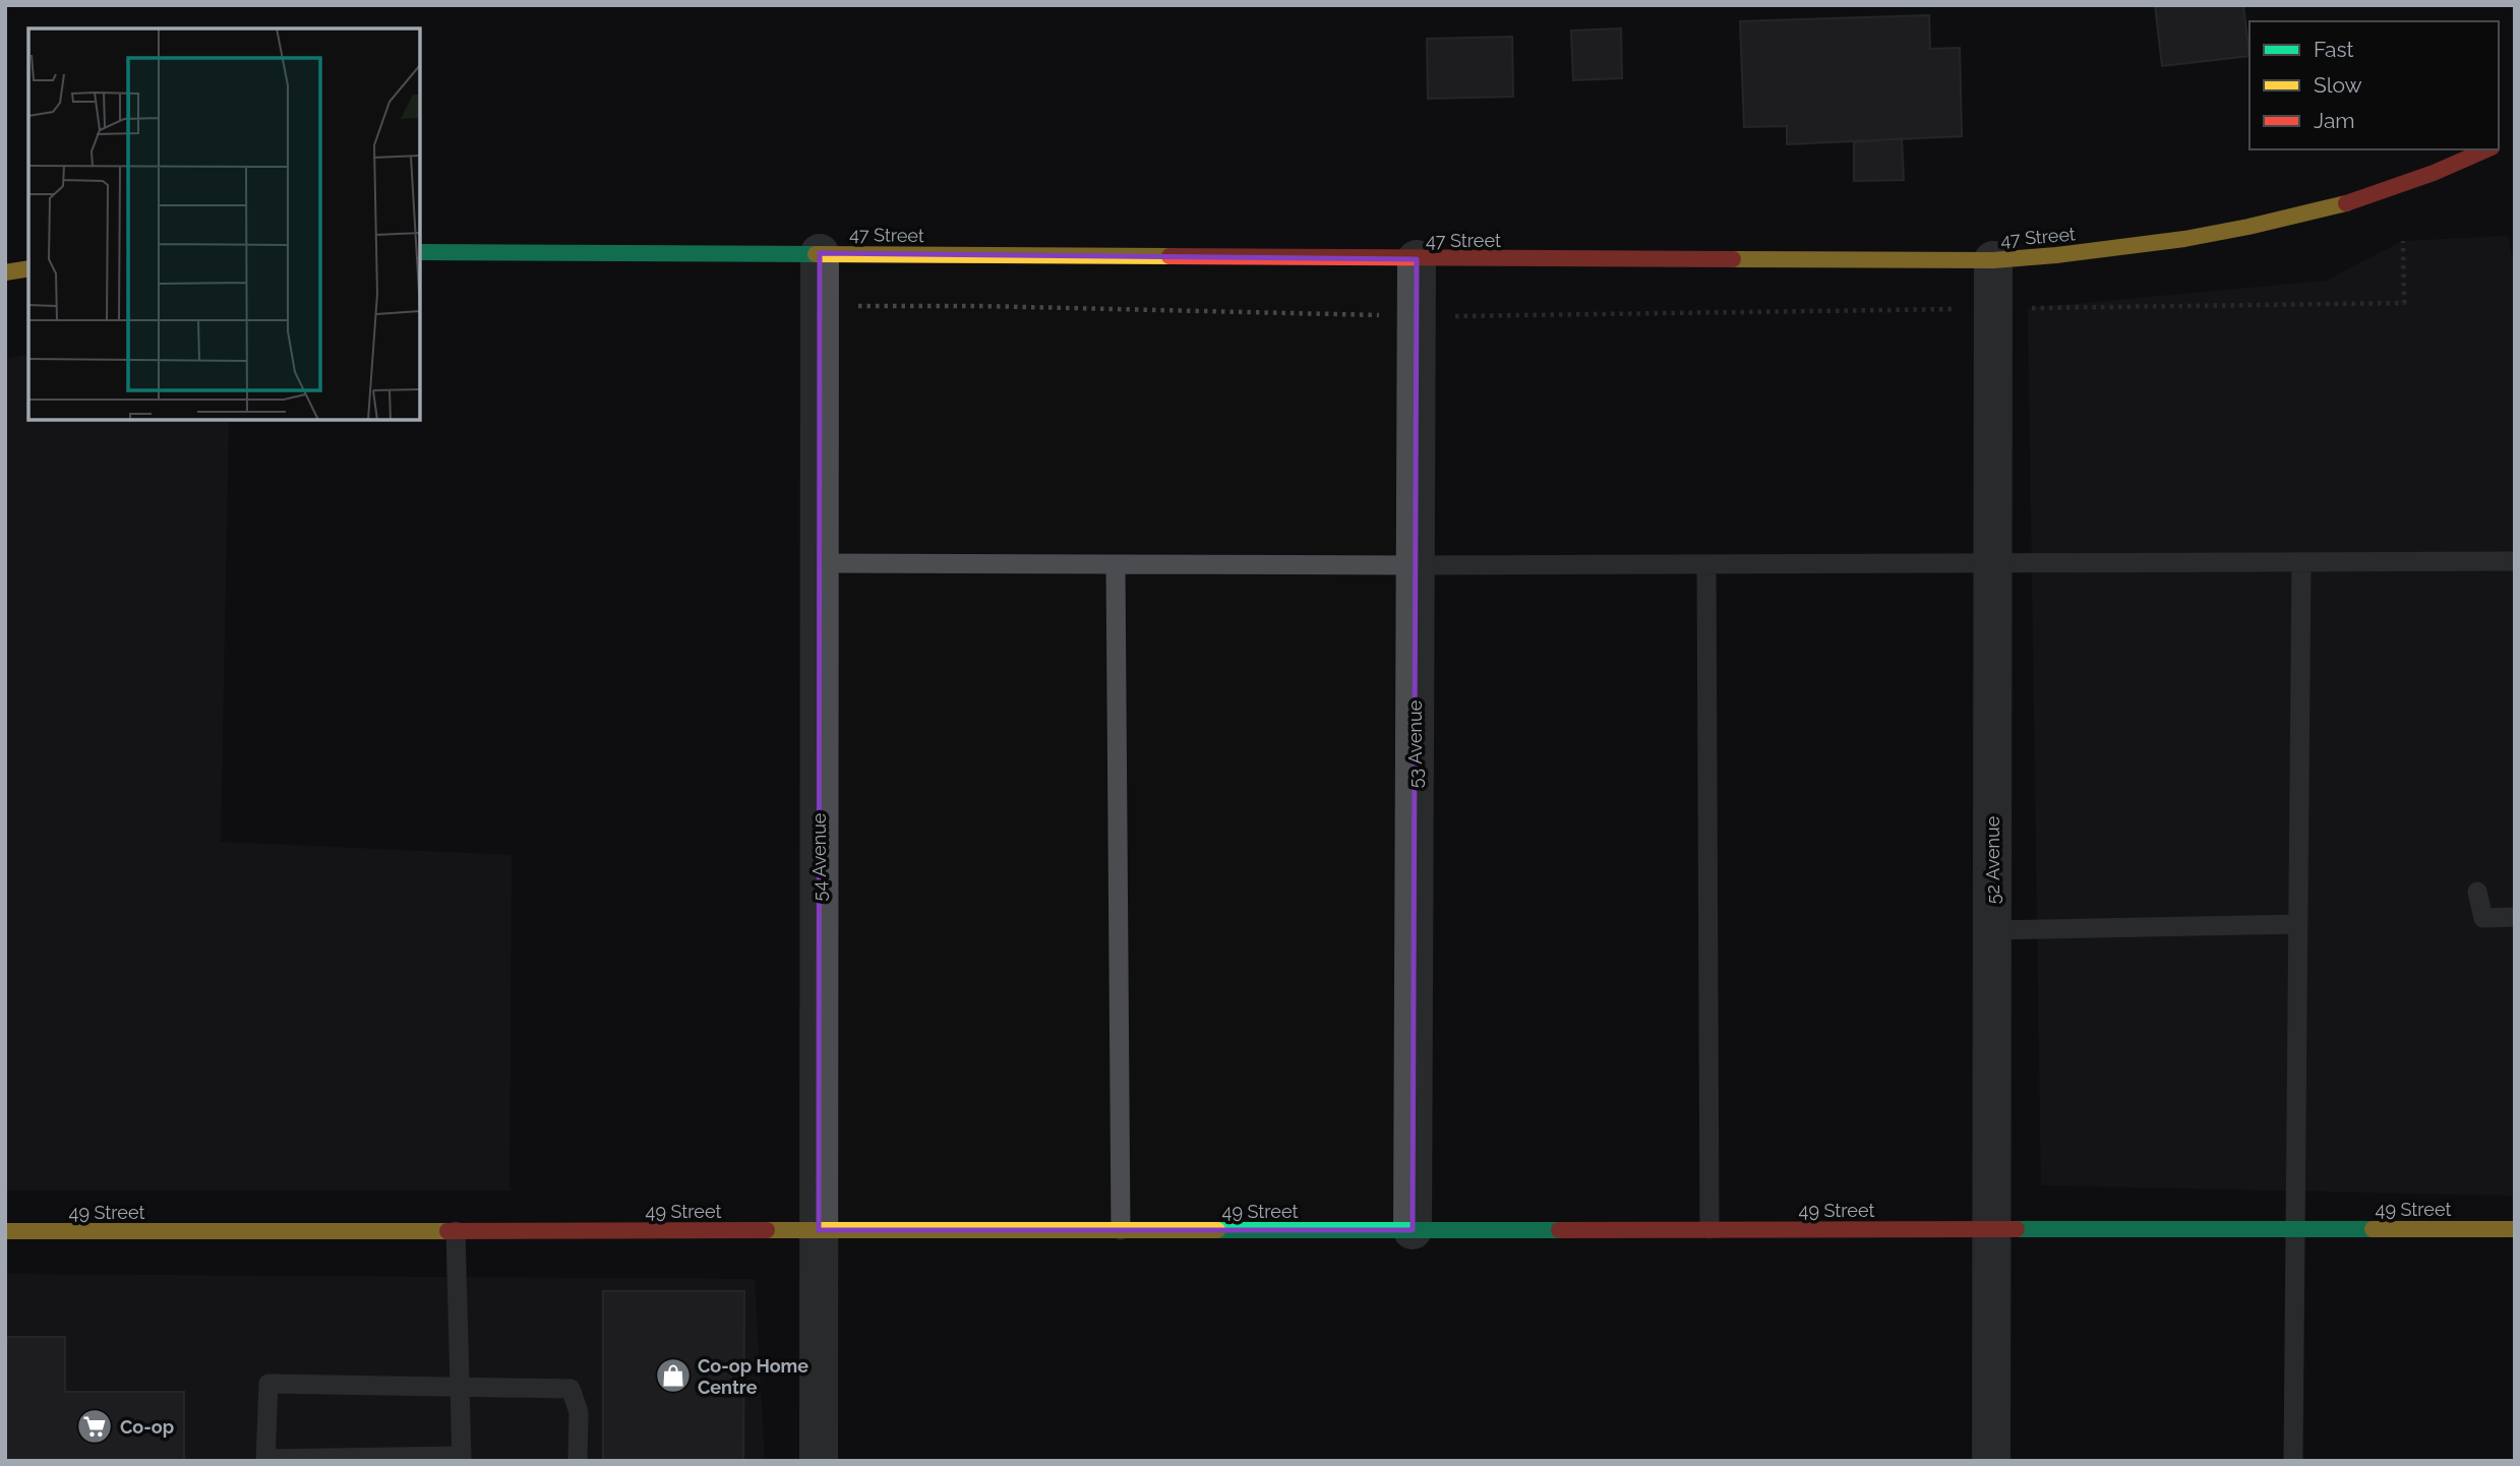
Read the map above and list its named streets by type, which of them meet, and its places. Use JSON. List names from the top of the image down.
{
  "streets": {
    "street": [
      "47 Street",
      "53 Avenue",
      "54 Avenue",
      "52 Avenue",
      "49 Street"
    ]
  },
  "crossings": [
    ["47 Street", "53 Avenue"],
    ["47 Street", "54 Avenue"],
    ["47 Street", "52 Avenue"],
    ["53 Avenue", "49 Street"],
    ["54 Avenue", "49 Street"],
    ["52 Avenue", "49 Street"]
  ],
  "places": {
    "shop": ["Co-op Home Centre"],
    "supermarket": ["Co-op"]
  },
  "legend": ["Fast", "Slow", "Jam"]
}
